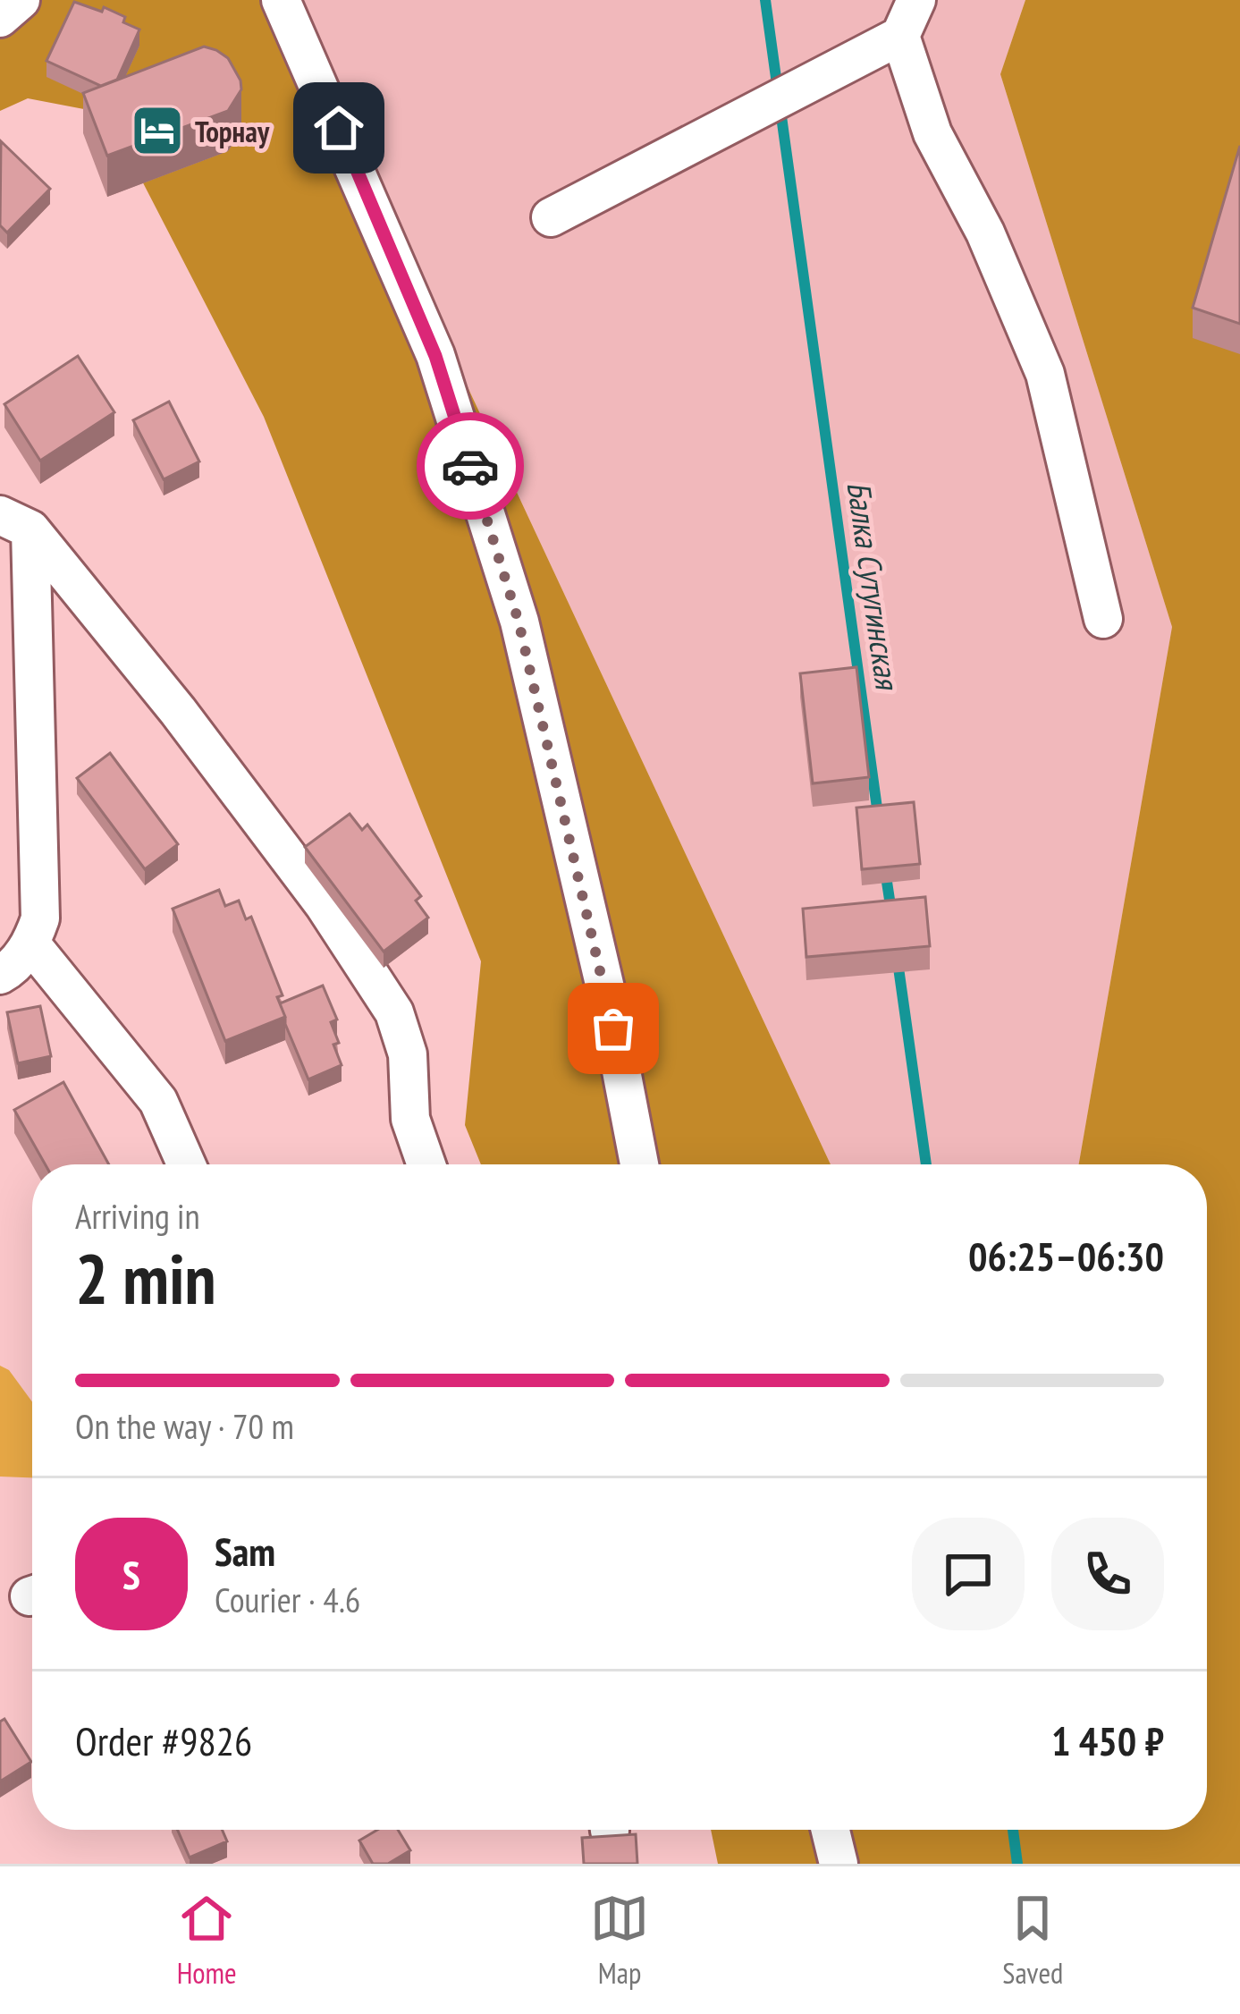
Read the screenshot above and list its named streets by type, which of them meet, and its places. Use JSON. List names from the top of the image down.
{
  "water": ["Балка Сутугинская"],
  "places": {
    "hotel": ["Торнау"]
  },
  "page": {
    "heading": ["2 min", "Arriving in", "06:25–06:30"],
    "panel": [
      "Sam",
      "Courier · 4.6",
      "Order #9826",
      "1 450 ₽"
    ],
    "bar": "On the way · 70 m",
    "round": "S",
    "tabs": ["Home", "Map", "Saved"]
  }
}
